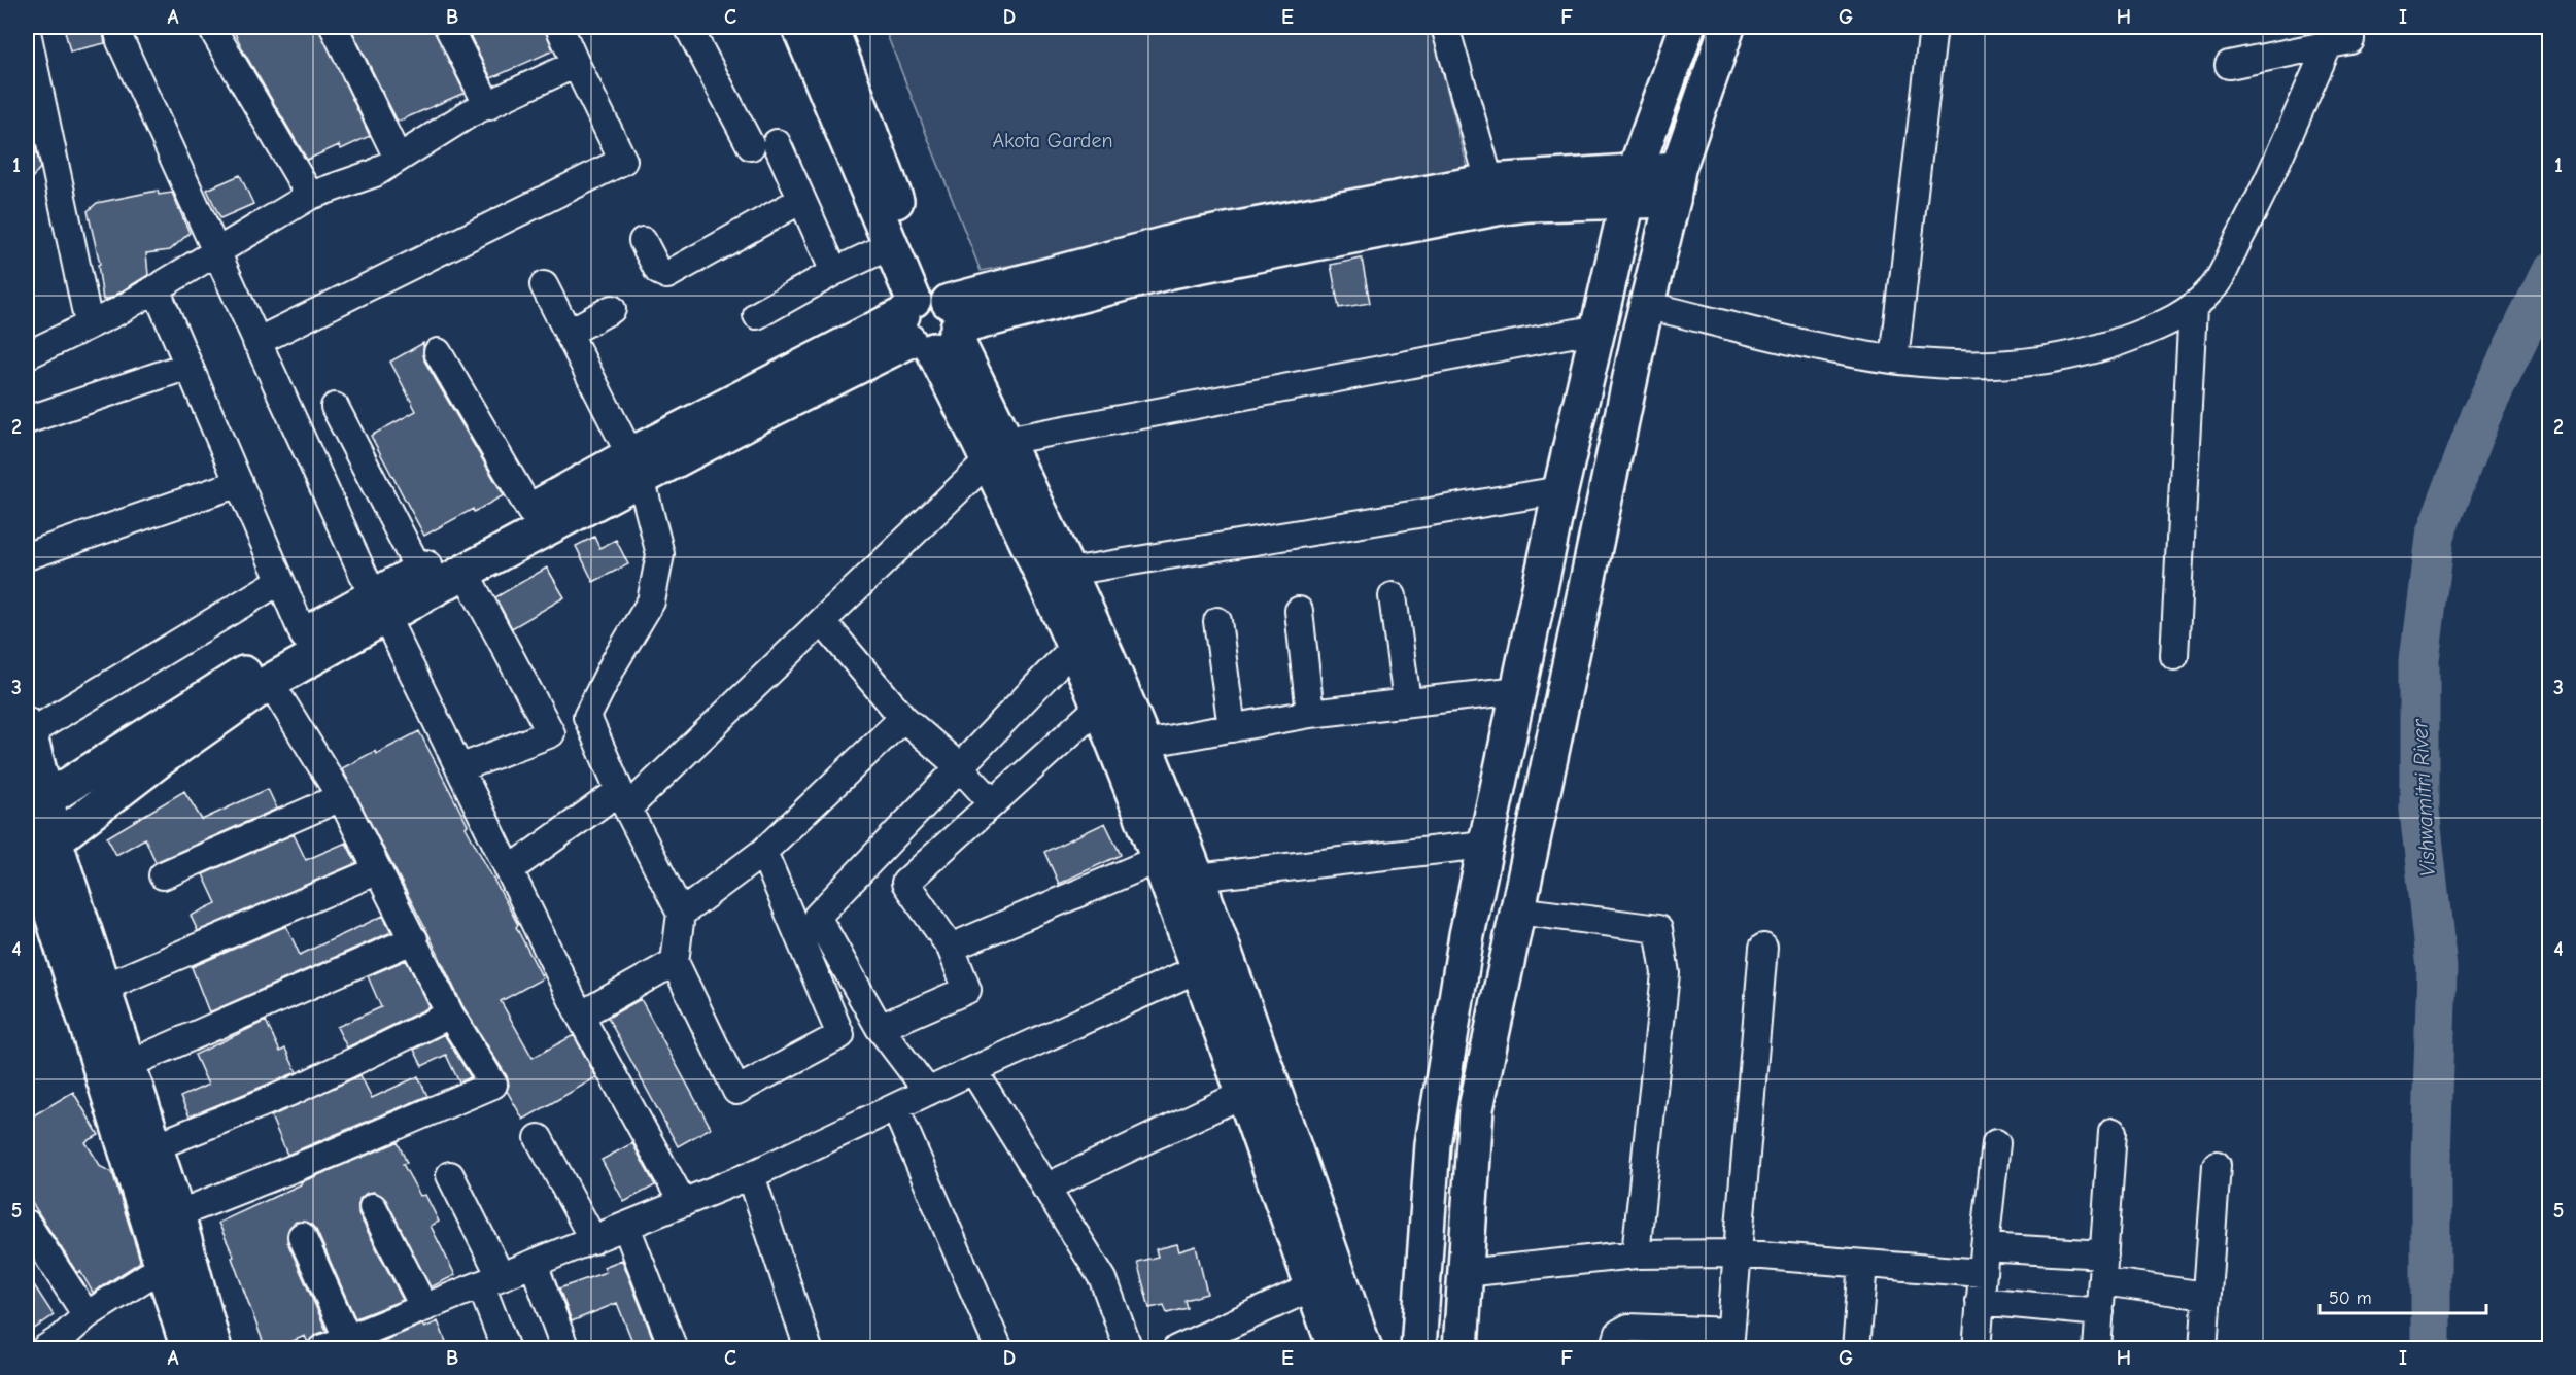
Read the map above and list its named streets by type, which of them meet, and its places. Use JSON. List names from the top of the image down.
{
  "water": ["Vishwamitri River"],
  "parks": ["Akota Garden"],
  "scale_bar": "50 m",
  "grid": {
    "columns": [
      "A",
      "B",
      "C",
      "D",
      "E",
      "F",
      "G",
      "H",
      "I"
    ],
    "rows": [
      "1",
      "2",
      "3",
      "4",
      "5"
    ]
  }
}
